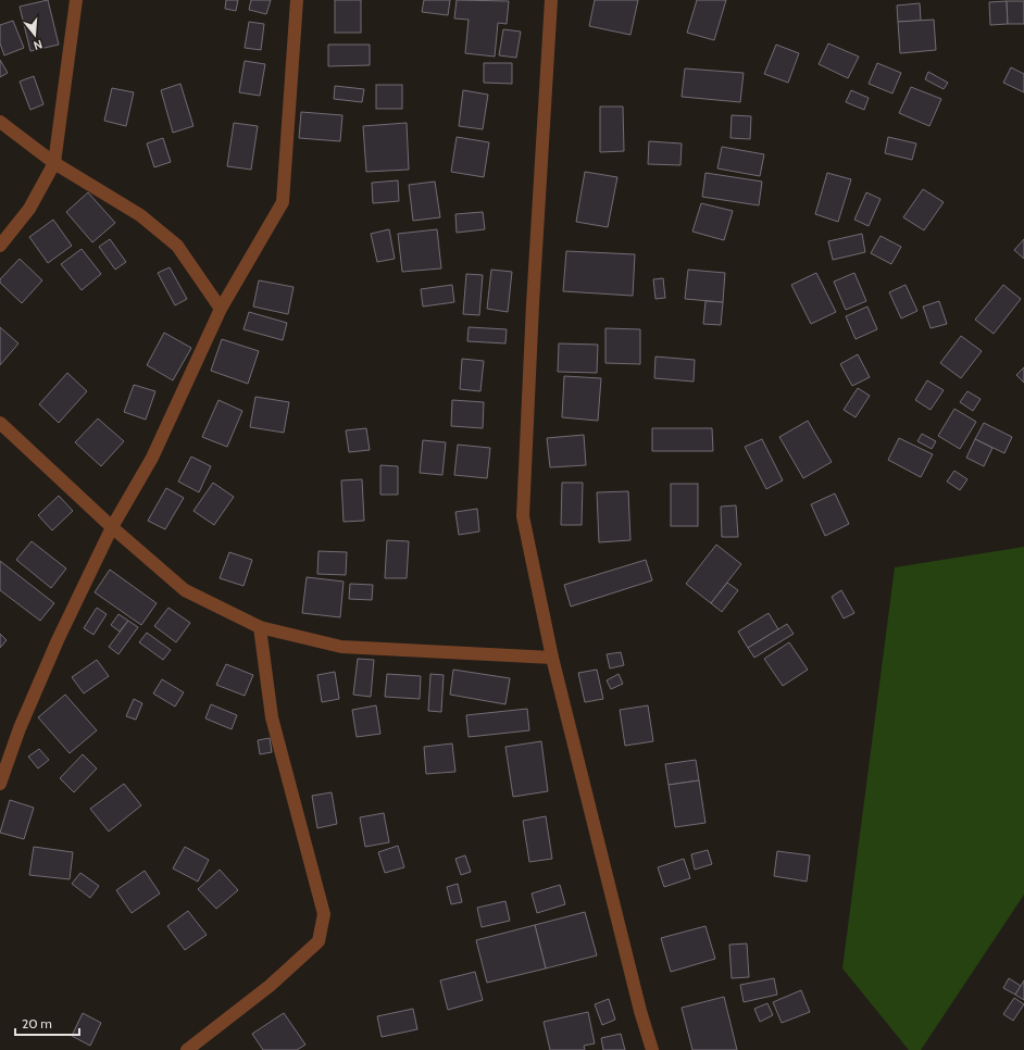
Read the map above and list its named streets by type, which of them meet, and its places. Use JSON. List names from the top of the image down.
{
  "scale_bar": "20 m",
  "north": "bottom"
}
